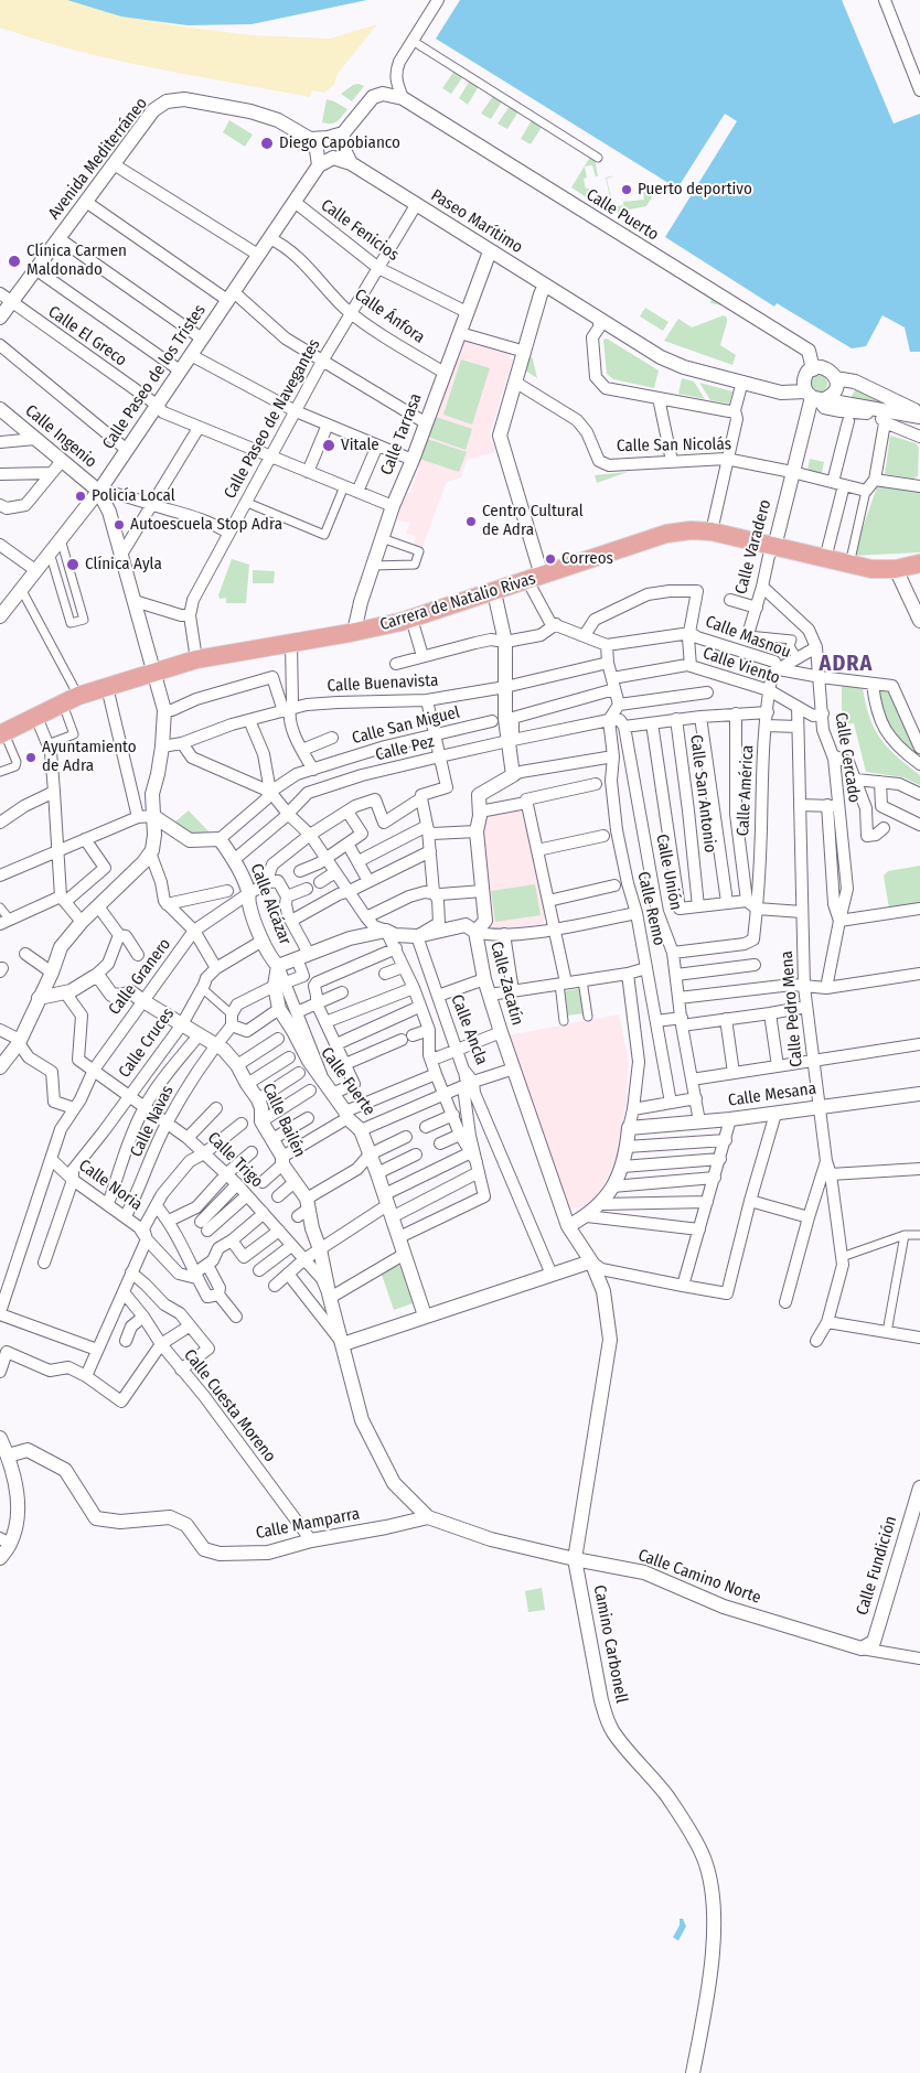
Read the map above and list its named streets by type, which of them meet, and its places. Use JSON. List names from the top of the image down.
{
  "streets": {
    "highway": ["Carrera de Natalio Rivas"],
    "street": [
      "Avenida Mediterráneo",
      "Calle Puerto",
      "Paseo Marítimo",
      "Calle Fenicios",
      "Calle Ánfora",
      "Calle El Greco",
      "Calle Paseo de los Tristes",
      "Calle Paseo de Navegantes",
      "Calle Tarrasa",
      "Calle Ingenio",
      "Calle San Nicolás",
      "Calle Varadero",
      "Calle Masnou",
      "Calle Viento",
      "Calle Buenavista",
      "Calle San Miguel",
      "Calle Pez",
      "Calle Cercado",
      "Calle América",
      "Calle San Antonio",
      "Calle Unión",
      "Calle Alcázar",
      "Calle Remo",
      "Calle Granero",
      "Calle Zacatín",
      "Calle Pedro Mena",
      "Calle Ancla",
      "Calle Cruces",
      "Calle Fuerte",
      "Calle Mesana",
      "Calle Bailén",
      "Calle Navas",
      "Calle Trigo",
      "Calle Noria",
      "Calle Cuesta Moreno",
      "Calle Mamparra",
      "Calle Fundición",
      "Calle Camino Norte",
      "Camino Carbonell"
    ]
  },
  "crossings": [
    ["Avenida Mediterráneo", "Calle El Greco"],
    ["Calle Puerto", "Paseo Marítimo"],
    ["Calle Puerto", "Calle Varadero"],
    ["Paseo Marítimo", "Calle Paseo de los Tristes"],
    ["Paseo Marítimo", "Calle Paseo de Navegantes"],
    ["Paseo Marítimo", "Calle Tarrasa"],
    ["Paseo Marítimo", "Calle Varadero"],
    ["Calle Fenicios", "Calle Paseo de los Tristes"],
    ["Calle Fenicios", "Calle Paseo de Navegantes"],
    ["Calle Fenicios", "Calle Tarrasa"],
    ["Calle Ánfora", "Calle Paseo de los Tristes"],
    ["Calle Ánfora", "Calle Paseo de Navegantes"],
    ["Calle Ánfora", "Calle Tarrasa"],
    ["Calle El Greco", "Calle Paseo de los Tristes"],
    ["Calle El Greco", "Calle Paseo de Navegantes"],
    ["Calle El Greco", "Calle Tarrasa"],
    ["Calle Paseo de los Tristes", "Calle Ingenio"],
    ["Calle Paseo de Navegantes", "Carrera de Natalio Rivas"],
    ["Calle Tarrasa", "Carrera de Natalio Rivas"],
    ["Calle San Nicolás", "Calle Varadero"],
    ["Calle Varadero", "Carrera de Natalio Rivas"],
    ["Calle Varadero", "Calle Cercado"],
    ["Calle Masnou", "Calle Cercado"],
    ["Calle Masnou", "Calle América"],
    ["Calle Viento", "Calle Cercado"],
    ["Calle Viento", "Calle América"],
    ["Calle Viento", "Calle Pedro Mena"],
    ["Calle San Miguel", "Calle Alcázar"],
    ["Calle Pez", "Calle Alcázar"],
    ["Calle Pez", "Calle Remo"],
    ["Calle América", "Calle Unión"],
    ["Calle Unión", "Calle Mesana"],
    ["Calle Alcázar", "Calle Granero"],
    ["Calle Alcázar", "Calle Cruces"],
    ["Calle Alcázar", "Calle Fuerte"],
    ["Calle Granero", "Calle Bailén"],
    ["Calle Granero", "Calle Trigo"],
    ["Calle Granero", "Calle Noria"],
    ["Calle Zacatín", "Camino Carbonell"],
    ["Calle Pedro Mena", "Calle Mesana"],
    ["Calle Cruces", "Calle Bailén"],
    ["Calle Cruces", "Calle Trigo"],
    ["Calle Cruces", "Calle Noria"],
    ["Calle Fuerte", "Calle Navas"],
    ["Calle Bailén", "Calle Navas"],
    ["Calle Bailén", "Calle Trigo"],
    ["Calle Navas", "Calle Trigo"],
    ["Calle Navas", "Calle Noria"],
    ["Calle Cuesta Moreno", "Calle Mamparra"],
    ["Calle Mamparra", "Calle Camino Norte"],
    ["Calle Fundición", "Calle Camino Norte"],
    ["Calle Camino Norte", "Camino Carbonell"]
  ],
  "districts": ["ADRA"],
  "places": [
    "Diego Capobianco",
    "Puerto deportivo",
    "Clínica Carmen Maldonado",
    "Vitale",
    "Policía Local",
    "Centro Cultural de Adra",
    "Autoescuela Stop Adra",
    "Correos",
    "Clínica Ayla",
    "Ayuntamiento de Adra"
  ]
}
